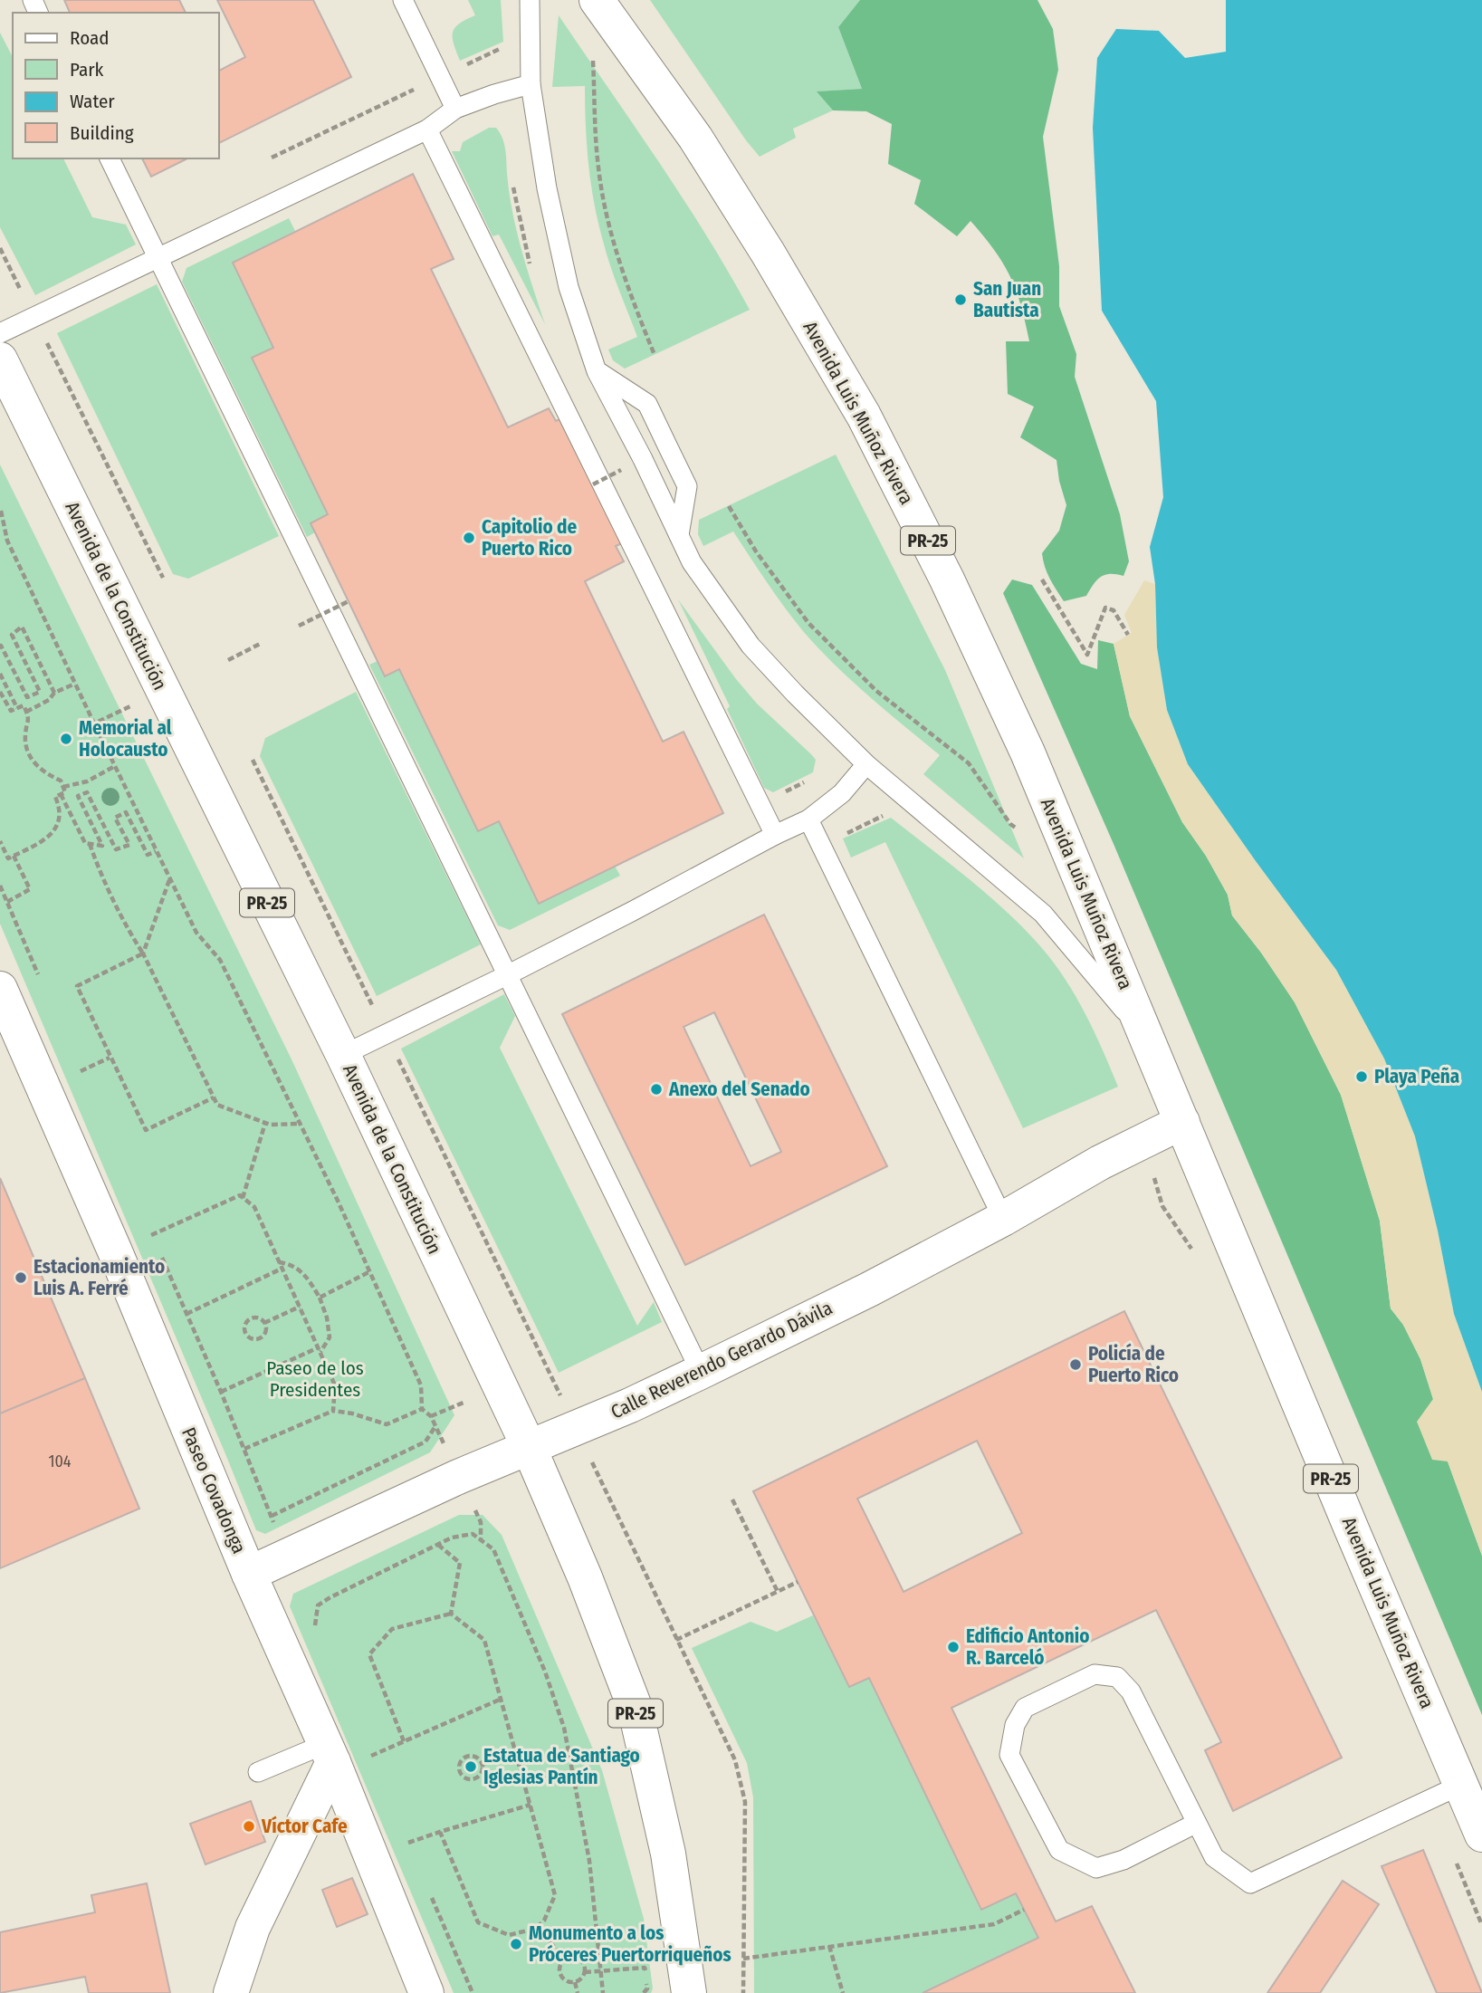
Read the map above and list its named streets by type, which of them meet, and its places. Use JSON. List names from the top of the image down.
{
  "streets": {
    "main road": [
      "Avenida Luis Muñoz Rivera",
      "PR-25",
      "Avenida de la Constitución",
      "Calle Reverendo Gerardo Dávila",
      "Paseo Covadonga"
    ]
  },
  "crossings": [
    ["Avenida Luis Muñoz Rivera", "Calle Reverendo Gerardo Dávila"],
    ["Avenida de la Constitución", "Calle Reverendo Gerardo Dávila"],
    ["Calle Reverendo Gerardo Dávila", "Paseo Covadonga"]
  ],
  "parks": ["Paseo de los Presidentes"],
  "places": [
    "San Juan Bautista",
    "Capitolio de Puerto Rico",
    "Memorial al Holocausto",
    "Playa Peña",
    "Anexo del Senado",
    "Estacionamiento Luis A. Ferré",
    "Policía de Puerto Rico",
    "Edificio Antonio R. Barceló",
    "Estatua de Santiago Iglesias Pantín",
    "Víctor Cafe",
    "Monumento a los Próceres Puertorriqueños"
  ],
  "house_numbers": ["104"],
  "legend": [
    "Road",
    "Park",
    "Water",
    "Building"
  ]
}
